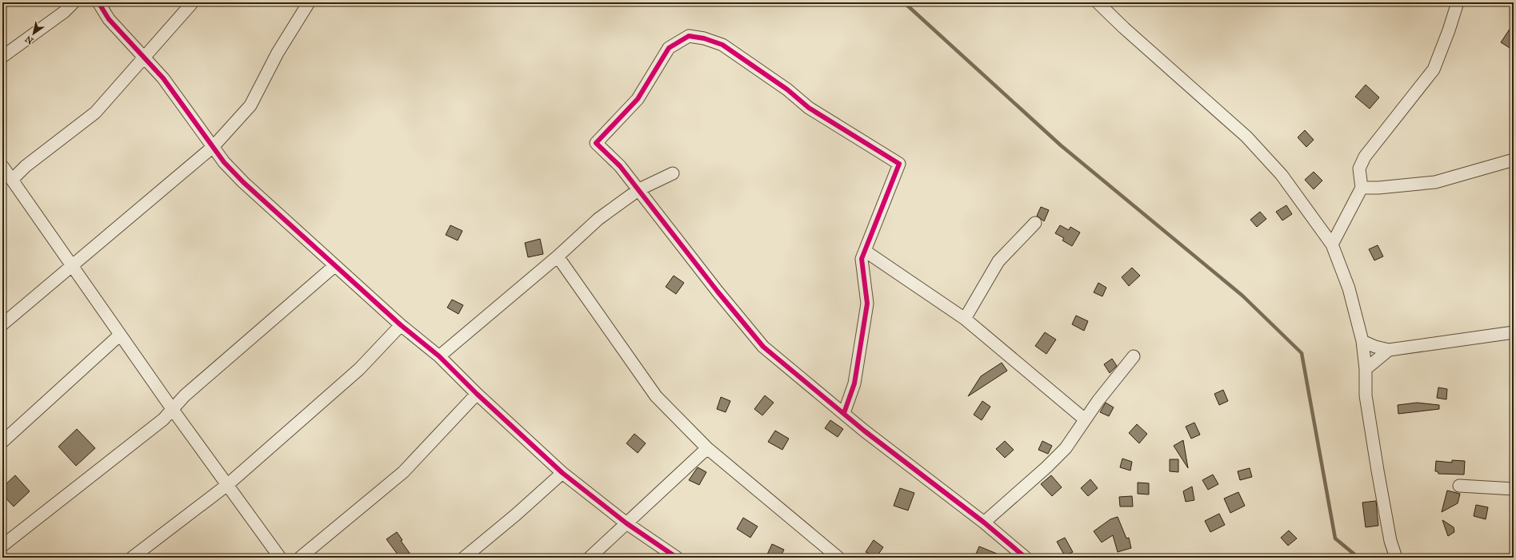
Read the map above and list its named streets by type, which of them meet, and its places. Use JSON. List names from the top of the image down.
{
  "north": "bottom left"
}
